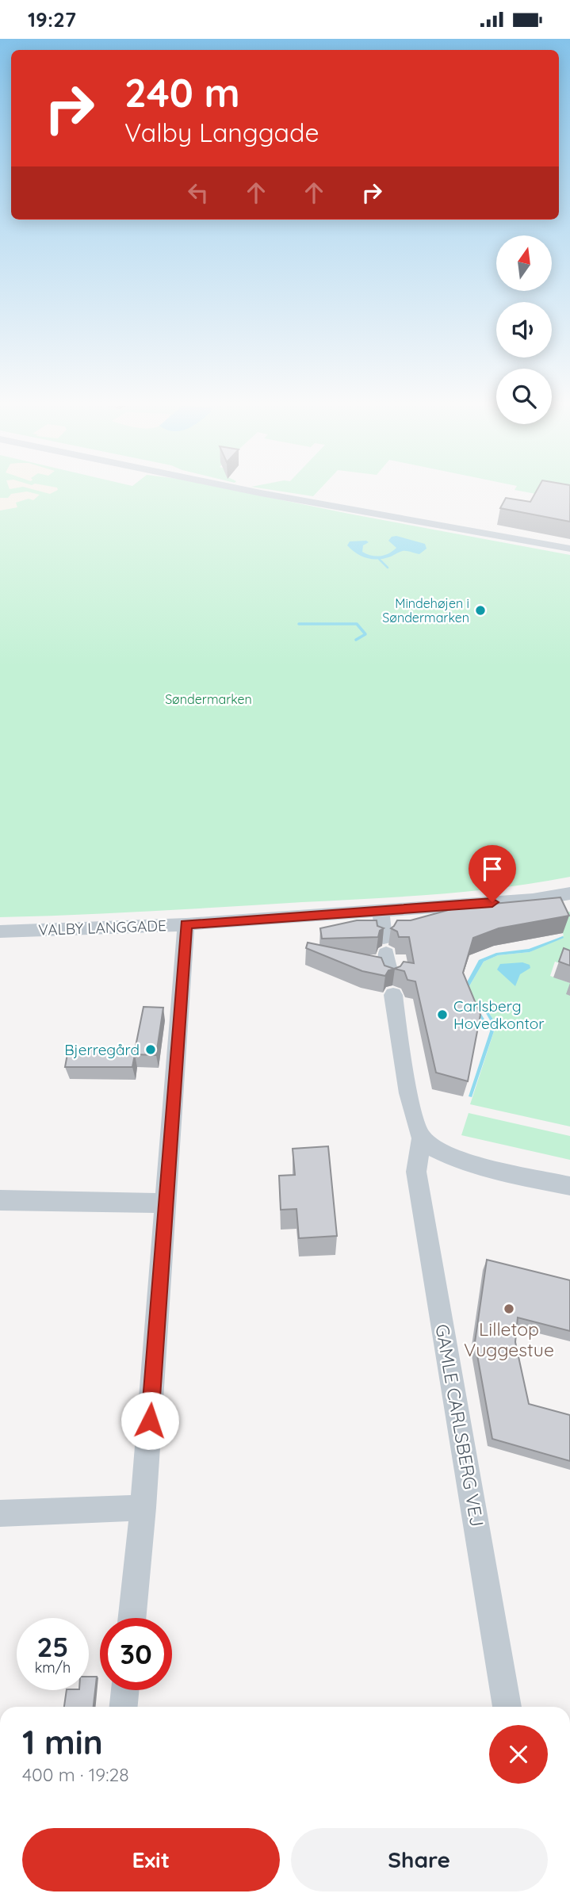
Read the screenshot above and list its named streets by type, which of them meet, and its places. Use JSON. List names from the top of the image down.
{
  "streets": {
    "street": ["VALBY LANGGADE", "GAMLE CARLSBERG VEJ"]
  },
  "parks": ["Søndermarken"],
  "places": [
    "Mindehøjen i Søndermarken",
    "Carlsberg Hovedkontor",
    "Bjerregård",
    "Lilletop Vuggestue"
  ],
  "north": "top",
  "page": {
    "status": "19:27",
    "turn": ["240 m", "Valby Langgade"],
    "speed": "25 km/h",
    "limit": "30",
    "heading": ["1 min", "400 m · 19:28"],
    "buttons": ["Exit", "Share"]
  }
}
